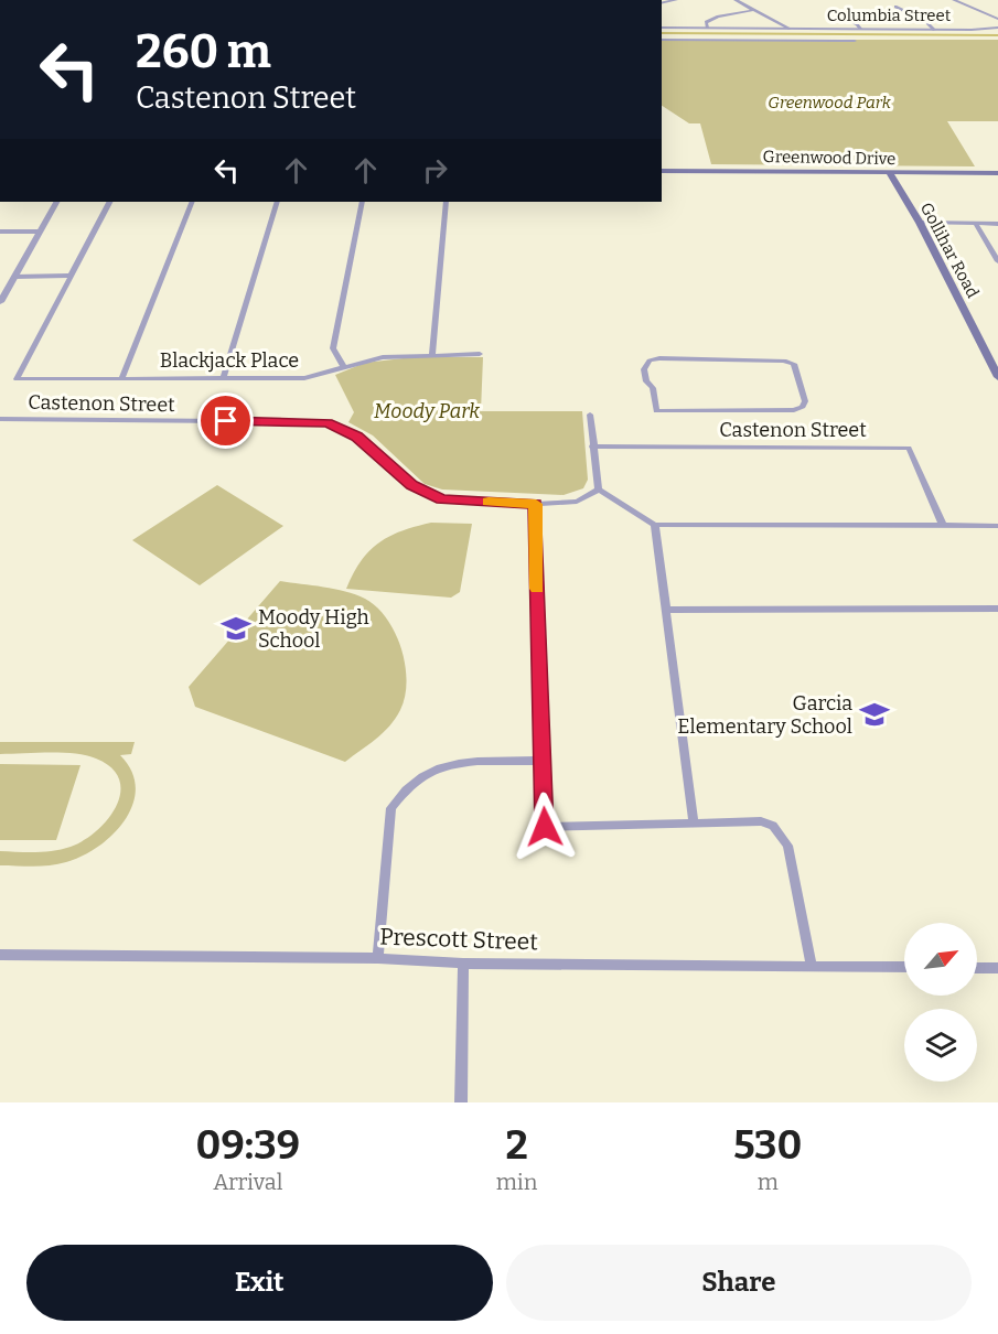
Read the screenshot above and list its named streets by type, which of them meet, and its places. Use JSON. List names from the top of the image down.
{
  "streets": {
    "main road": ["Greenwood Drive", "Gollihar Road"],
    "street": [
      "Columbia Street",
      "Blackjack Place",
      "Castenon Street",
      "Prescott Street"
    ]
  },
  "crossings": [
    ["Greenwood Drive", "Gollihar Road"]
  ],
  "parks": ["Greenwood Park", "Moody Park"],
  "places": {
    "school or university": ["Moody High School", "Garcia Elementary School"]
  },
  "north": "top right",
  "page": {
    "turn": ["260 m", "Castenon Street"],
    "eta": [
      "09:39",
      "Arrival",
      "2",
      "min",
      "530",
      "m"
    ],
    "buttons": ["Exit", "Share"]
  }
}
